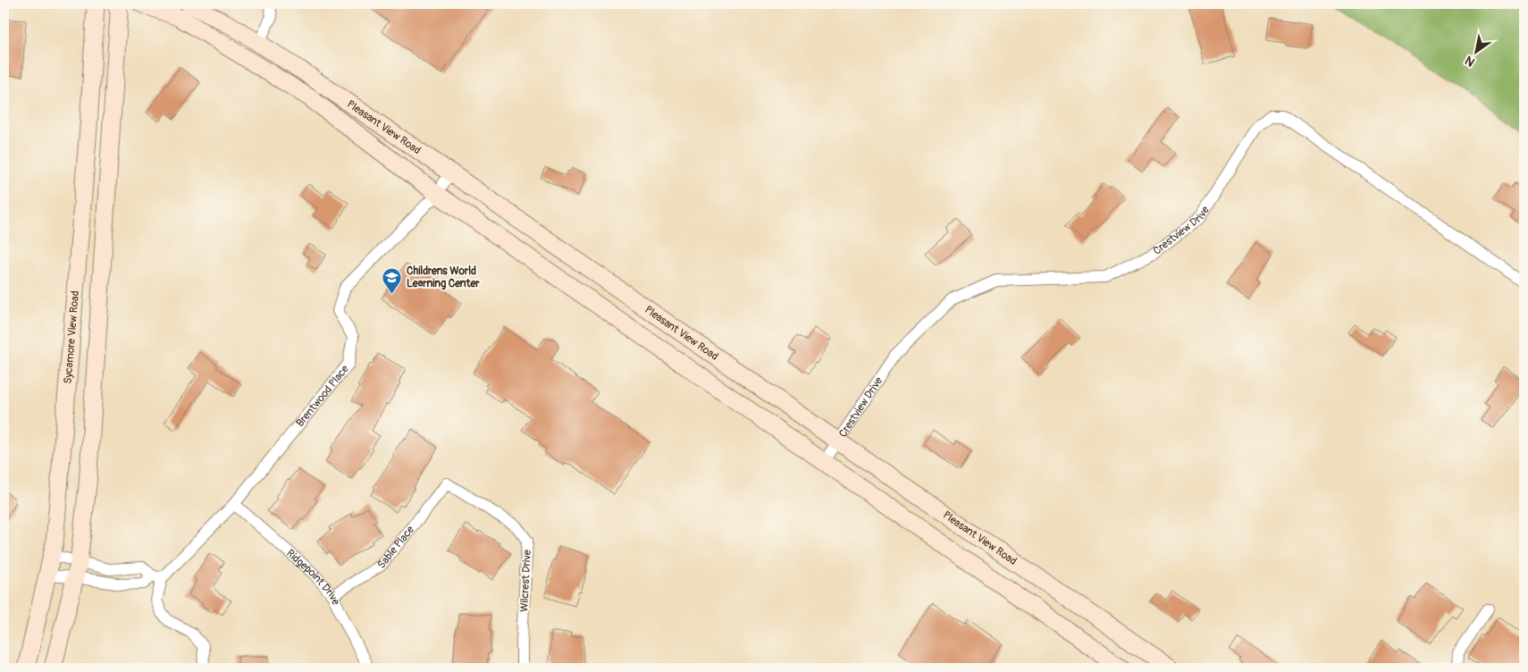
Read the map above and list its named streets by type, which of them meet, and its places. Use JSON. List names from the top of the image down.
{
  "streets": {
    "main road": ["Pleasant View Road", "Sycamore View Road"],
    "street": [
      "Crestview Drive",
      "Brentwood Place",
      "Sable Place",
      "Ridgepoint Drive",
      "Wilcrest Drive"
    ]
  },
  "crossings": [
    ["Pleasant View Road", "Crestview Drive"],
    ["Pleasant View Road", "Brentwood Place"],
    ["Sycamore View Road", "Brentwood Place"],
    ["Brentwood Place", "Ridgepoint Drive"],
    ["Sable Place", "Ridgepoint Drive"],
    ["Sable Place", "Wilcrest Drive"]
  ],
  "places": {
    "school or university": ["Childrens World Learning Center"]
  },
  "north": "bottom left"
}
